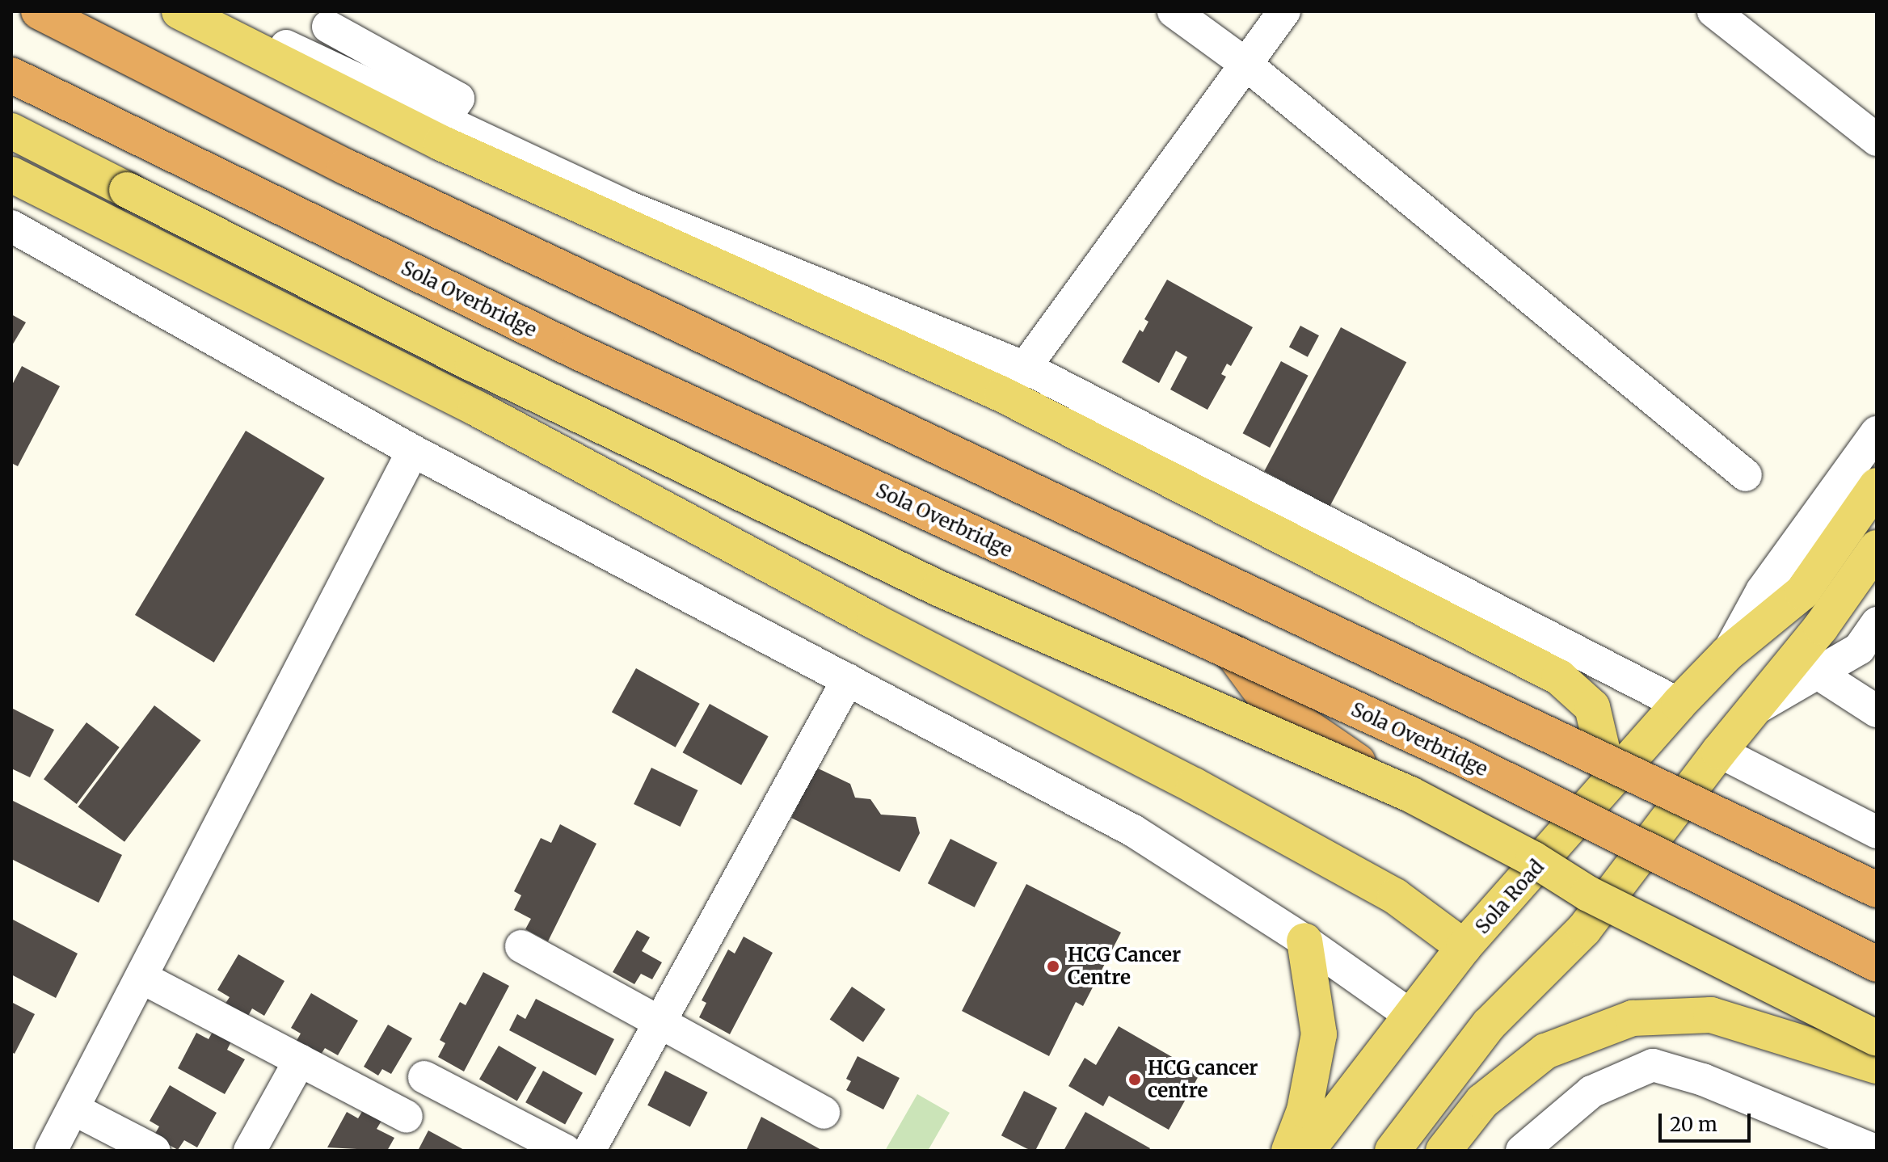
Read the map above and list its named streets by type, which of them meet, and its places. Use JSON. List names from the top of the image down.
{
  "streets": {
    "highway": ["Sola Overbridge"],
    "main road": ["Sola Road"]
  },
  "places": ["HCG Cancer Centre", "HCG cancer centre"],
  "scale_bar": "20 m"
}
